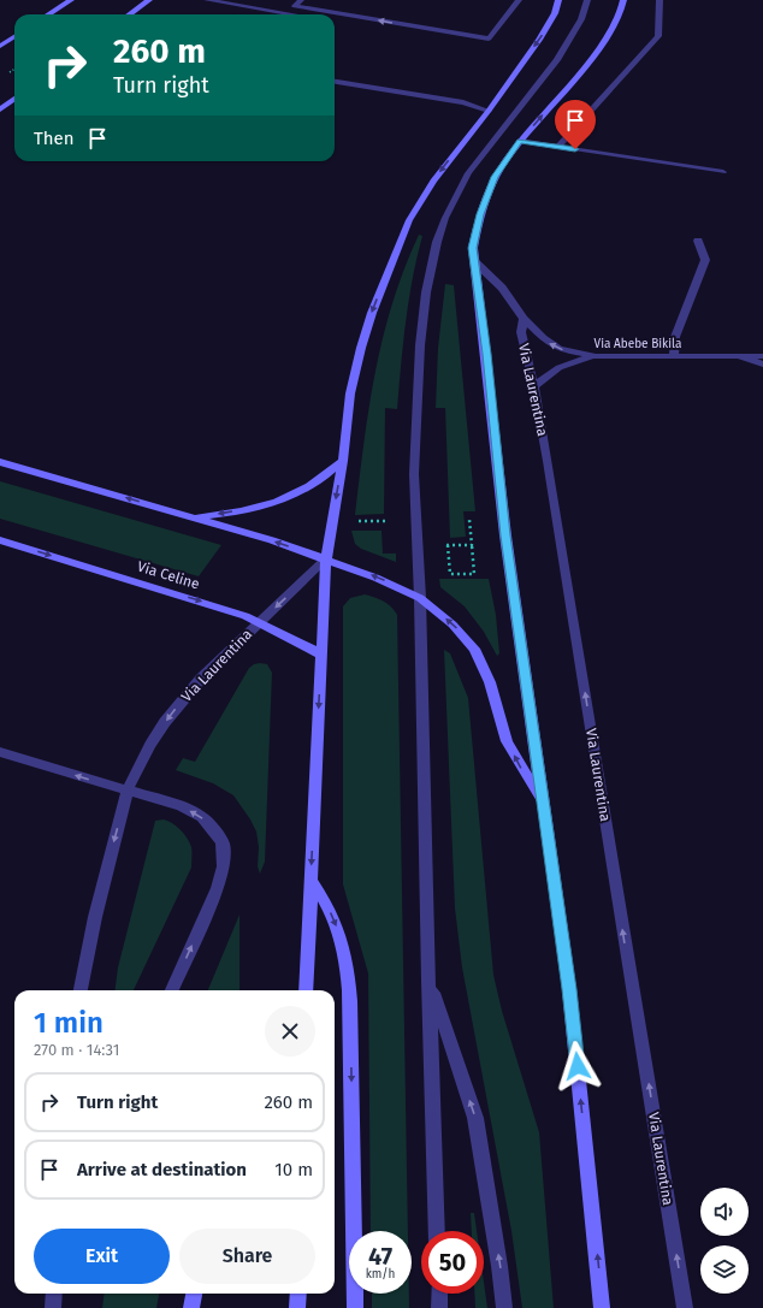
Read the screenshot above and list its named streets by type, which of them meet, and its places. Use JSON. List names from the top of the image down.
{
  "streets": {
    "main road": ["Via Celine"],
    "street": ["Via Abebe Bikila", "Via Laurentina"]
  },
  "crossings": [
    ["Via Abebe Bikila", "Via Laurentina"],
    ["Via Laurentina", "Via Celine"]
  ],
  "page": {
    "turn": ["260 m", "Turn right"],
    "then": "Then",
    "heading": ["1 min", "270 m · 14:31"],
    "list": [
      {
        "name": "Turn right",
        "value": "260 m"
      },
      {
        "name": "Arrive at destination",
        "value": "10 m"
      }
    ],
    "buttons": ["Exit", "Share"],
    "speed": "47 km/h",
    "limit": "50"
  }
}
